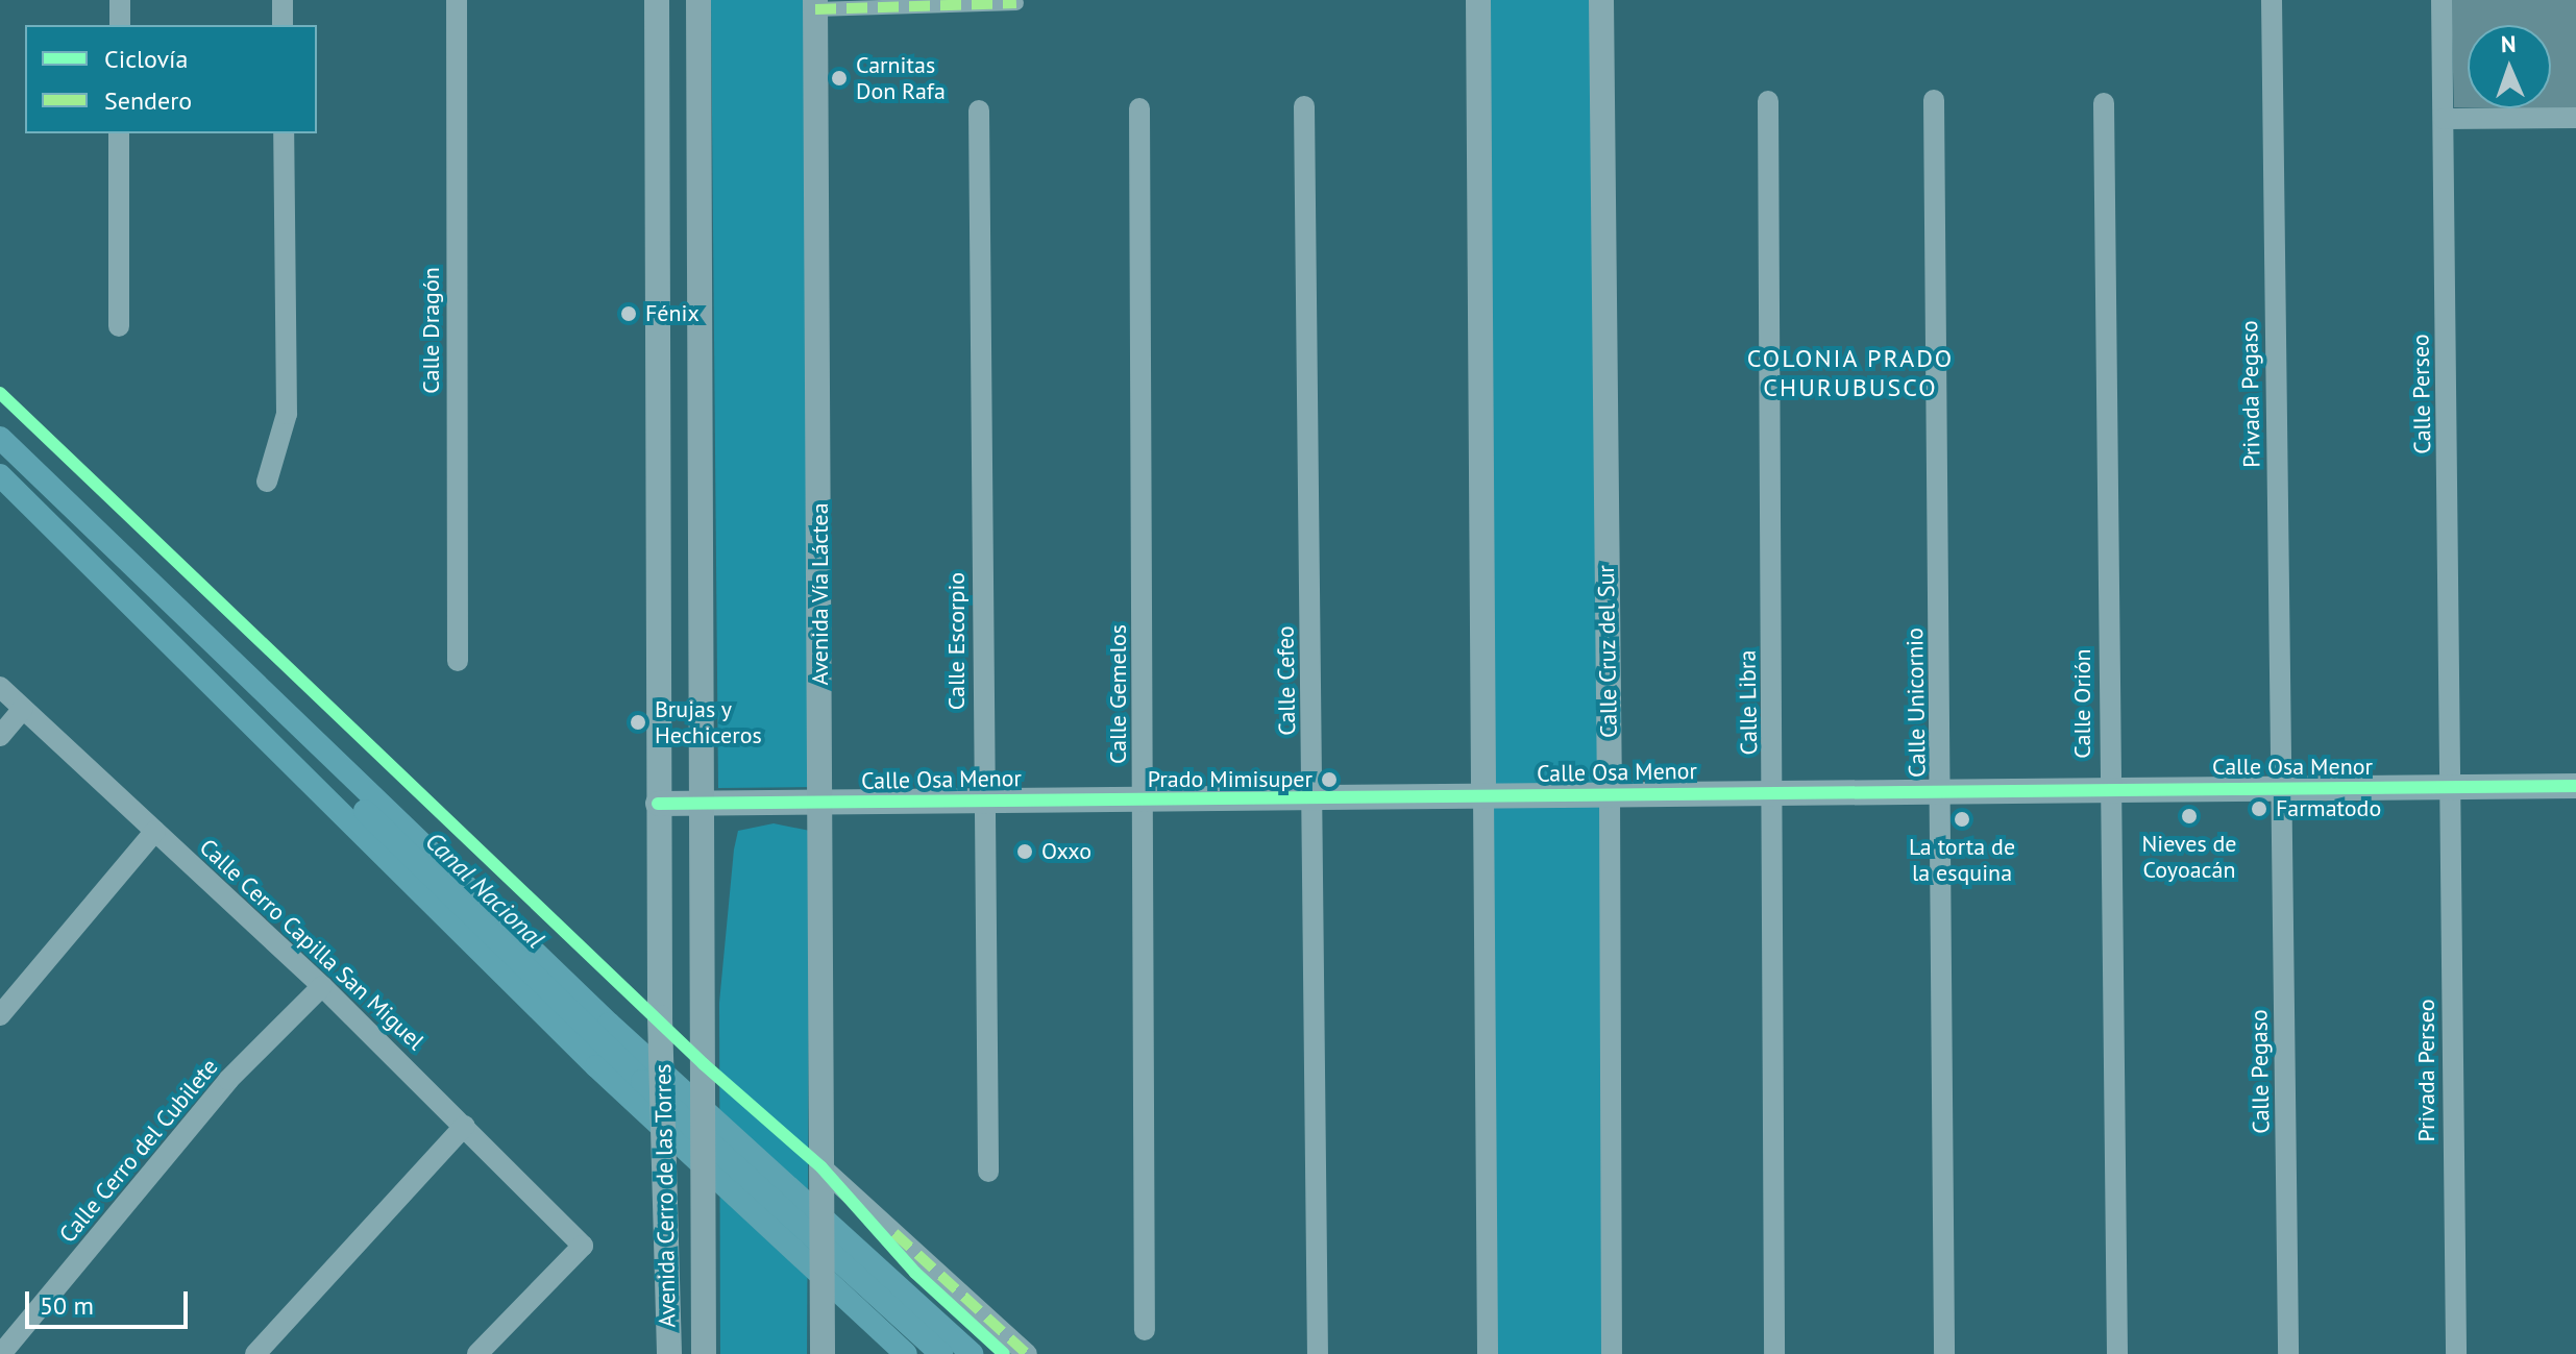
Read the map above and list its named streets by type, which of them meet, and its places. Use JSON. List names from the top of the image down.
{
  "streets": {
    "main road": ["Avenida Vía Láctea", "Avenida Cerro de las Torres"],
    "street": [
      "Calle Dragón",
      "Privada Pegaso",
      "Calle Perseo",
      "Calle Escorpio",
      "Calle Cruz del Sur",
      "Calle Cefeo",
      "Calle Gemelos",
      "Calle Libra",
      "Calle Unicornio",
      "Calle Orión",
      "Calle Osa Menor",
      "Calle Cerro Capilla San Miguel",
      "Privada Perseo",
      "Calle Pegaso",
      "Calle Cerro del Cubilete"
    ]
  },
  "crossings": [
    ["Privada Pegaso", "Calle Osa Menor"],
    ["Privada Pegaso", "Calle Pegaso"],
    ["Calle Perseo", "Calle Osa Menor"],
    ["Calle Perseo", "Privada Perseo"],
    ["Avenida Vía Láctea", "Calle Osa Menor"],
    ["Calle Escorpio", "Calle Osa Menor"],
    ["Calle Cruz del Sur", "Calle Osa Menor"],
    ["Calle Cefeo", "Calle Osa Menor"],
    ["Calle Gemelos", "Calle Osa Menor"],
    ["Calle Libra", "Calle Osa Menor"],
    ["Calle Unicornio", "Calle Osa Menor"],
    ["Calle Orión", "Calle Osa Menor"],
    ["Calle Osa Menor", "Privada Perseo"],
    ["Calle Osa Menor", "Calle Pegaso"],
    ["Calle Osa Menor", "Avenida Cerro de las Torres"],
    ["Calle Cerro Capilla San Miguel", "Calle Cerro del Cubilete"]
  ],
  "districts": ["COLONIA PRADO CHURUBUSCO"],
  "water": ["Canal Nacional"],
  "places": [
    "Carnitas Don Rafa",
    "Fénix",
    "Brujas y Hechiceros",
    "Prado Mimisuper",
    "Farmatodo",
    "Nieves de Coyoacán",
    "La torta de la esquina",
    "Oxxo"
  ],
  "legend": ["Ciclovía", "Sendero"],
  "scale_bar": "50 m",
  "north": "top"
}
